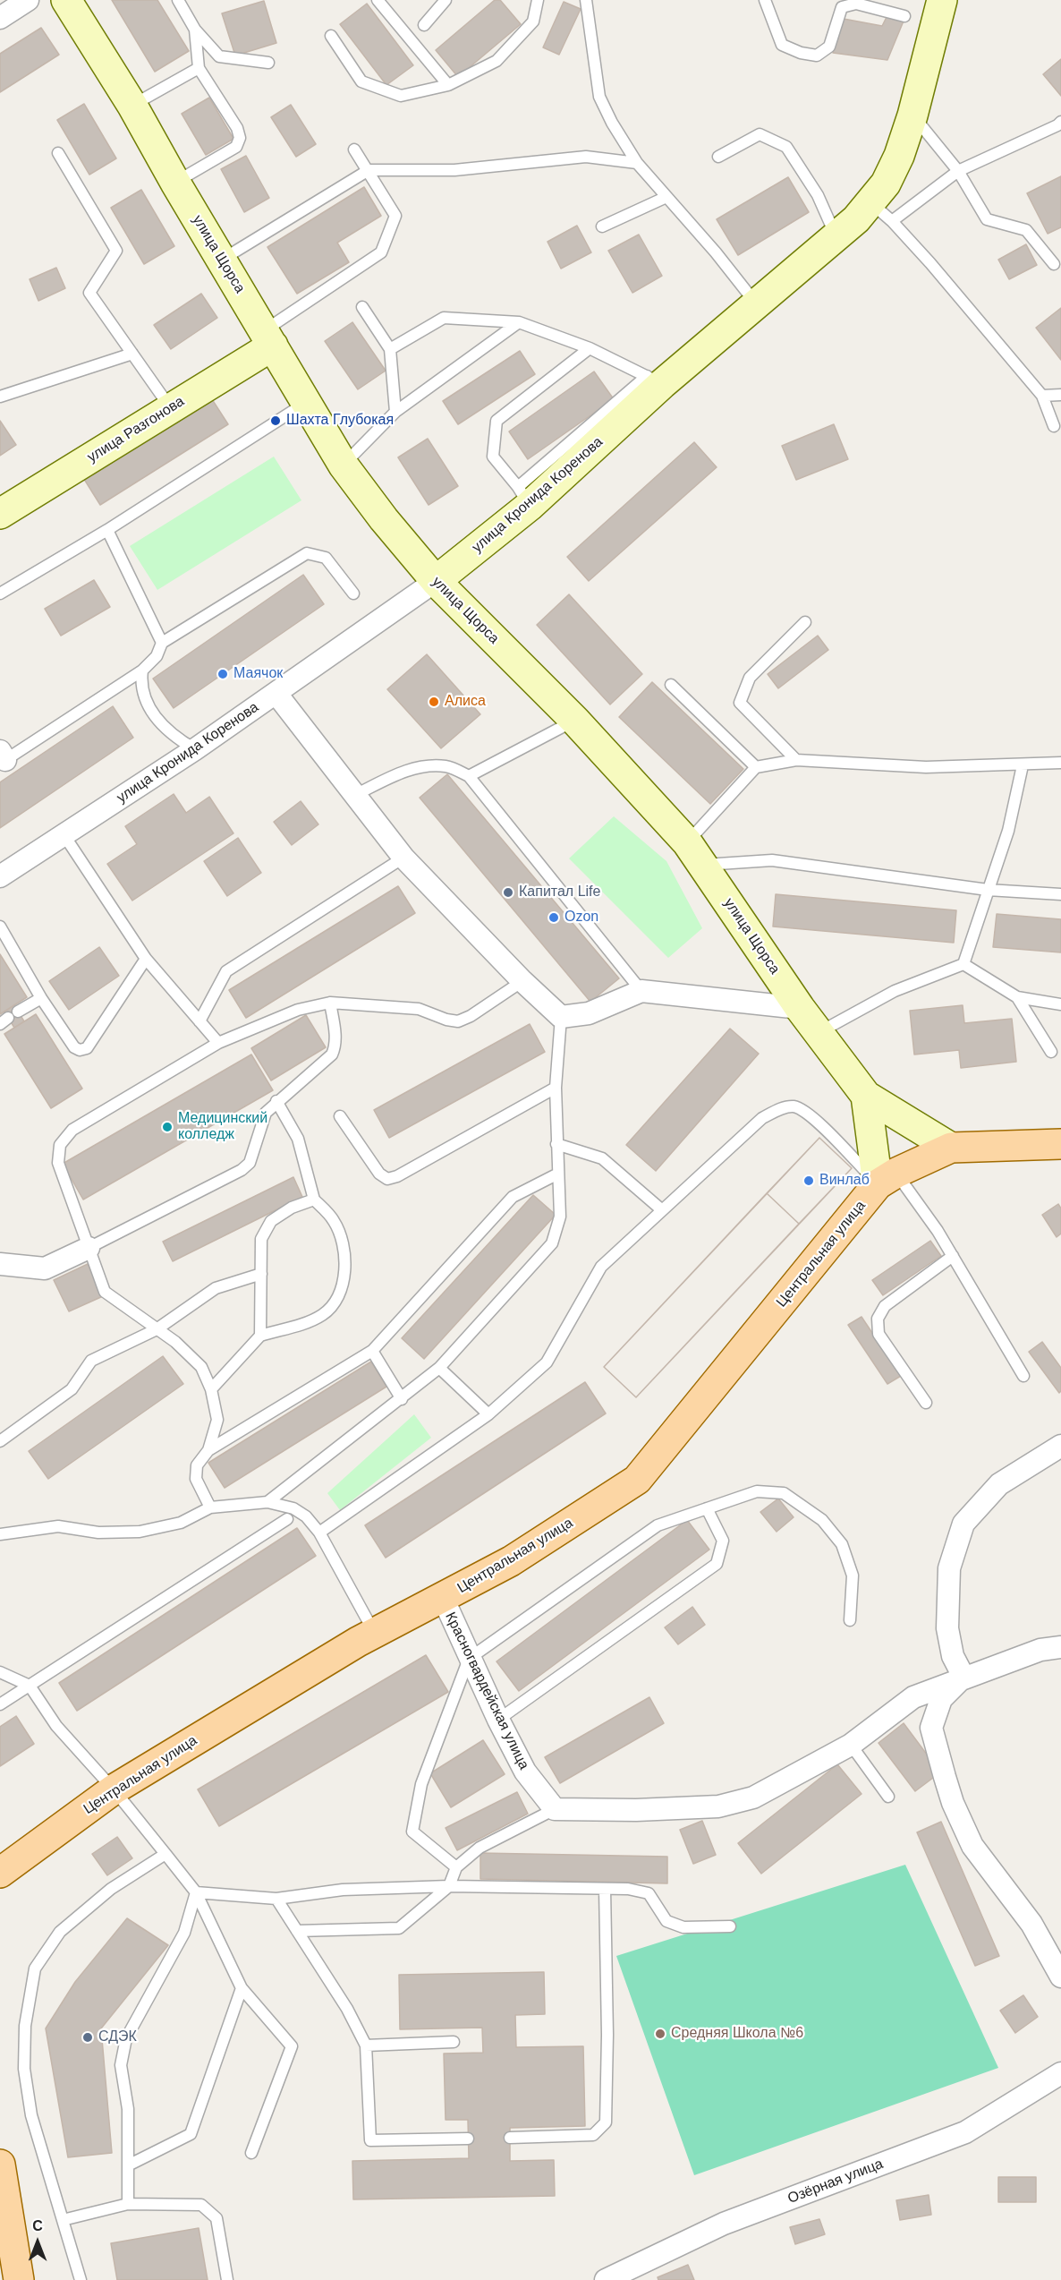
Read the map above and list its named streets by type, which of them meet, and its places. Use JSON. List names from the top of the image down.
{
  "streets": {
    "main road": ["Центральная улица"],
    "street": [
      "улица Щорса",
      "улица Разгонова",
      "улица Кронида Коренова",
      "Красногвардейская улица",
      "Озёрная улица"
    ]
  },
  "crossings": [
    ["улица Щорса", "улица Разгонова"],
    ["улица Щорса", "улица Кронида Коренова"],
    ["улица Щорса", "Центральная улица"],
    ["Центральная улица", "Красногвардейская улица"]
  ],
  "places": [
    "Шахта Глубокая",
    "Маячок",
    "Алиса",
    "Капитал Life",
    "Ozon",
    "Медицинский колледж",
    "Винлаб",
    "Средняя Школа №6",
    "СДЭК"
  ],
  "north": "top"
}
